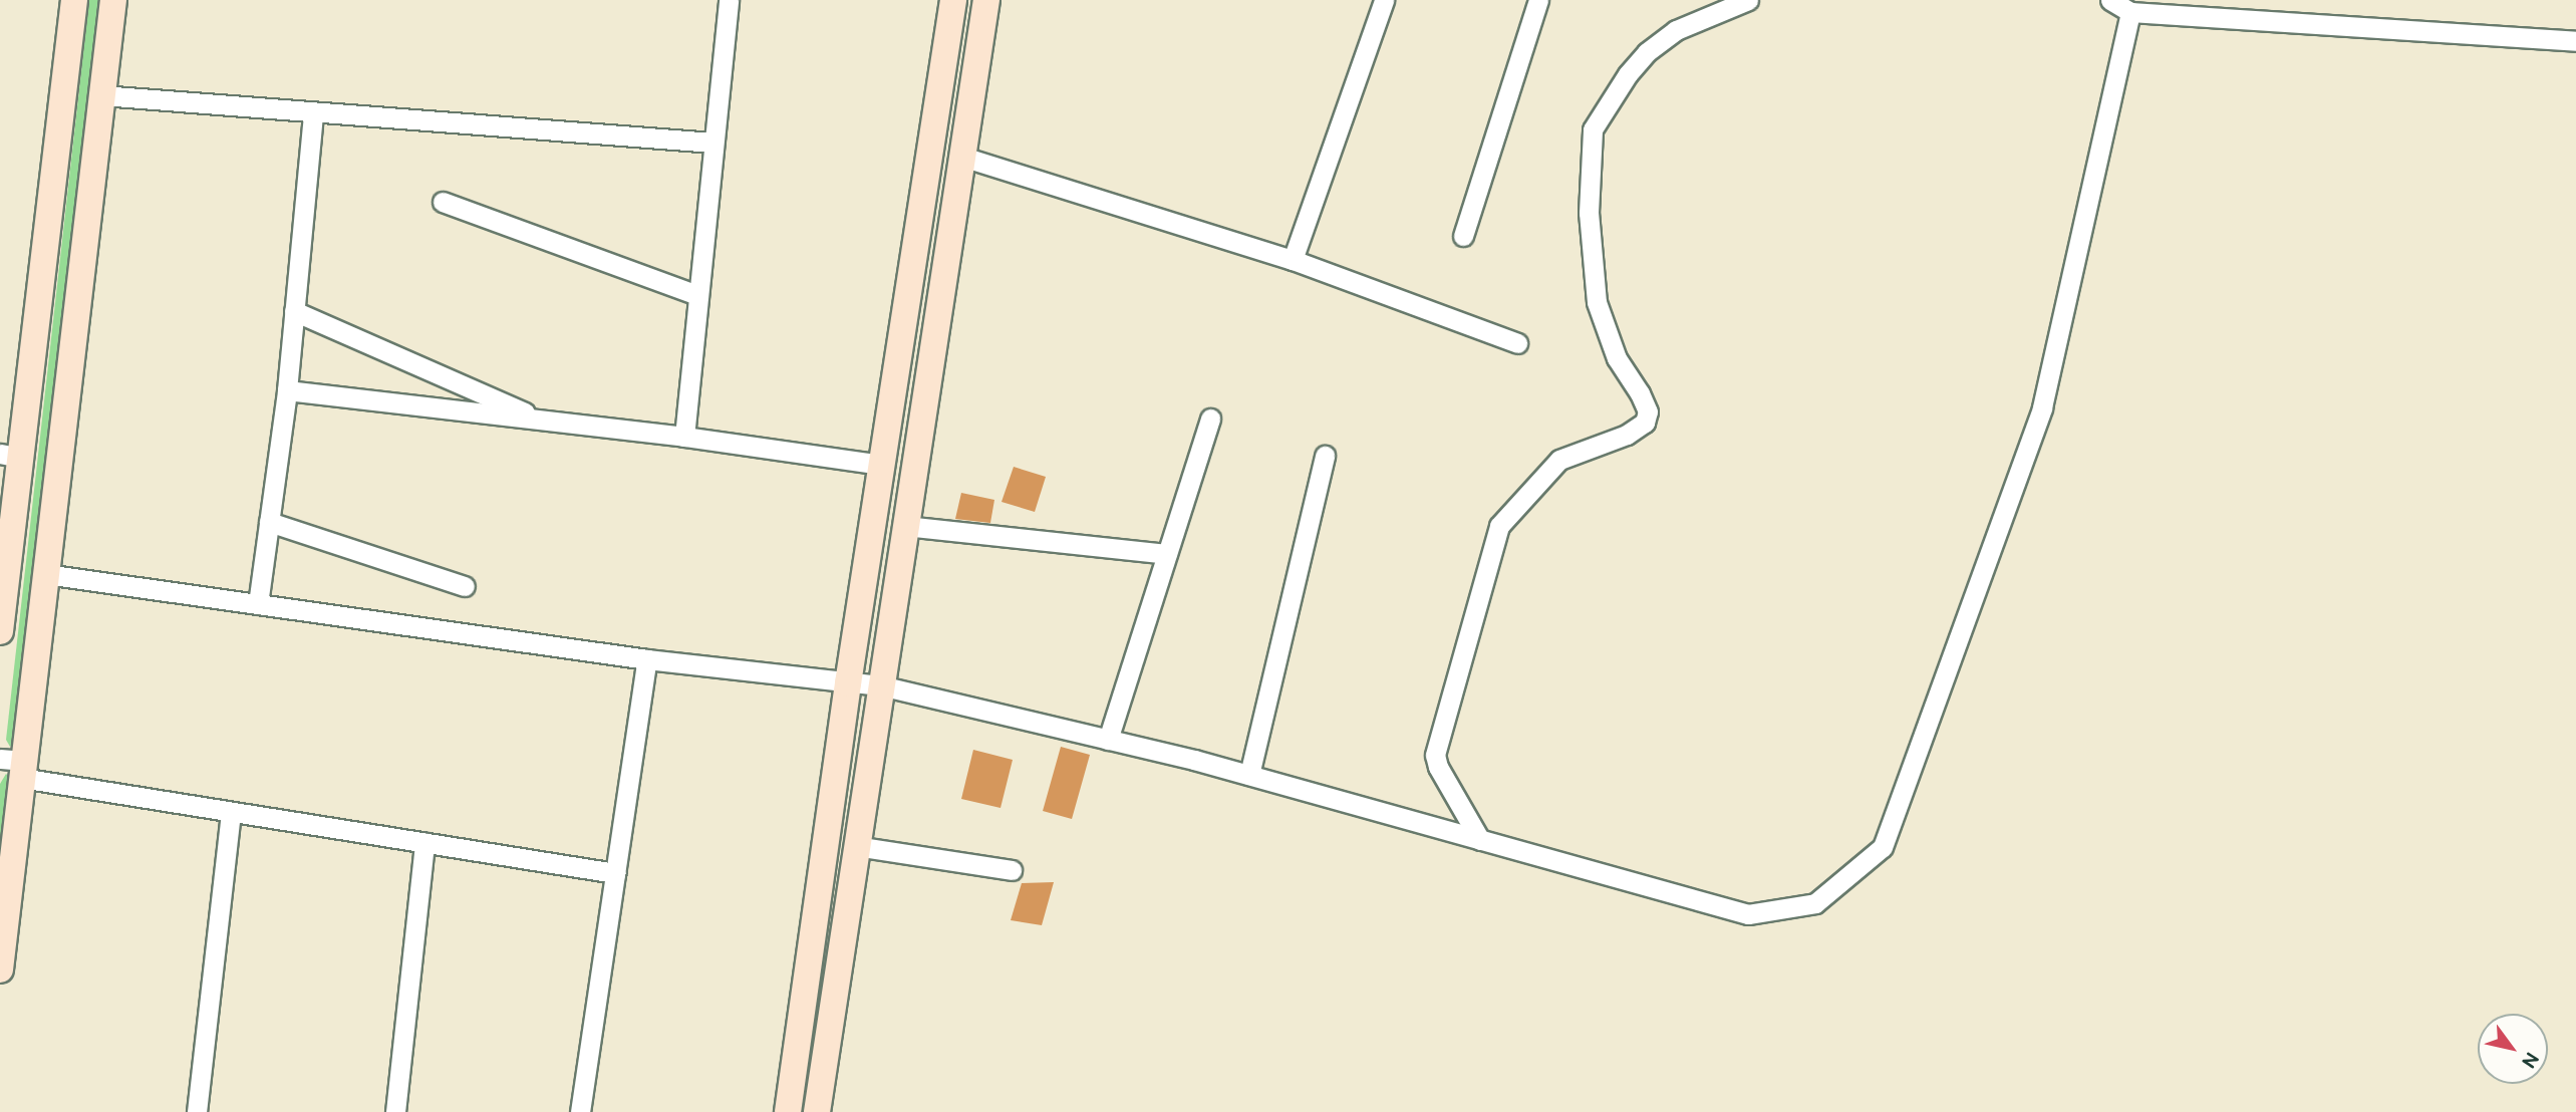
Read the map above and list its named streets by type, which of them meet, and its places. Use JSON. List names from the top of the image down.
{
  "north": "bottom right"
}
